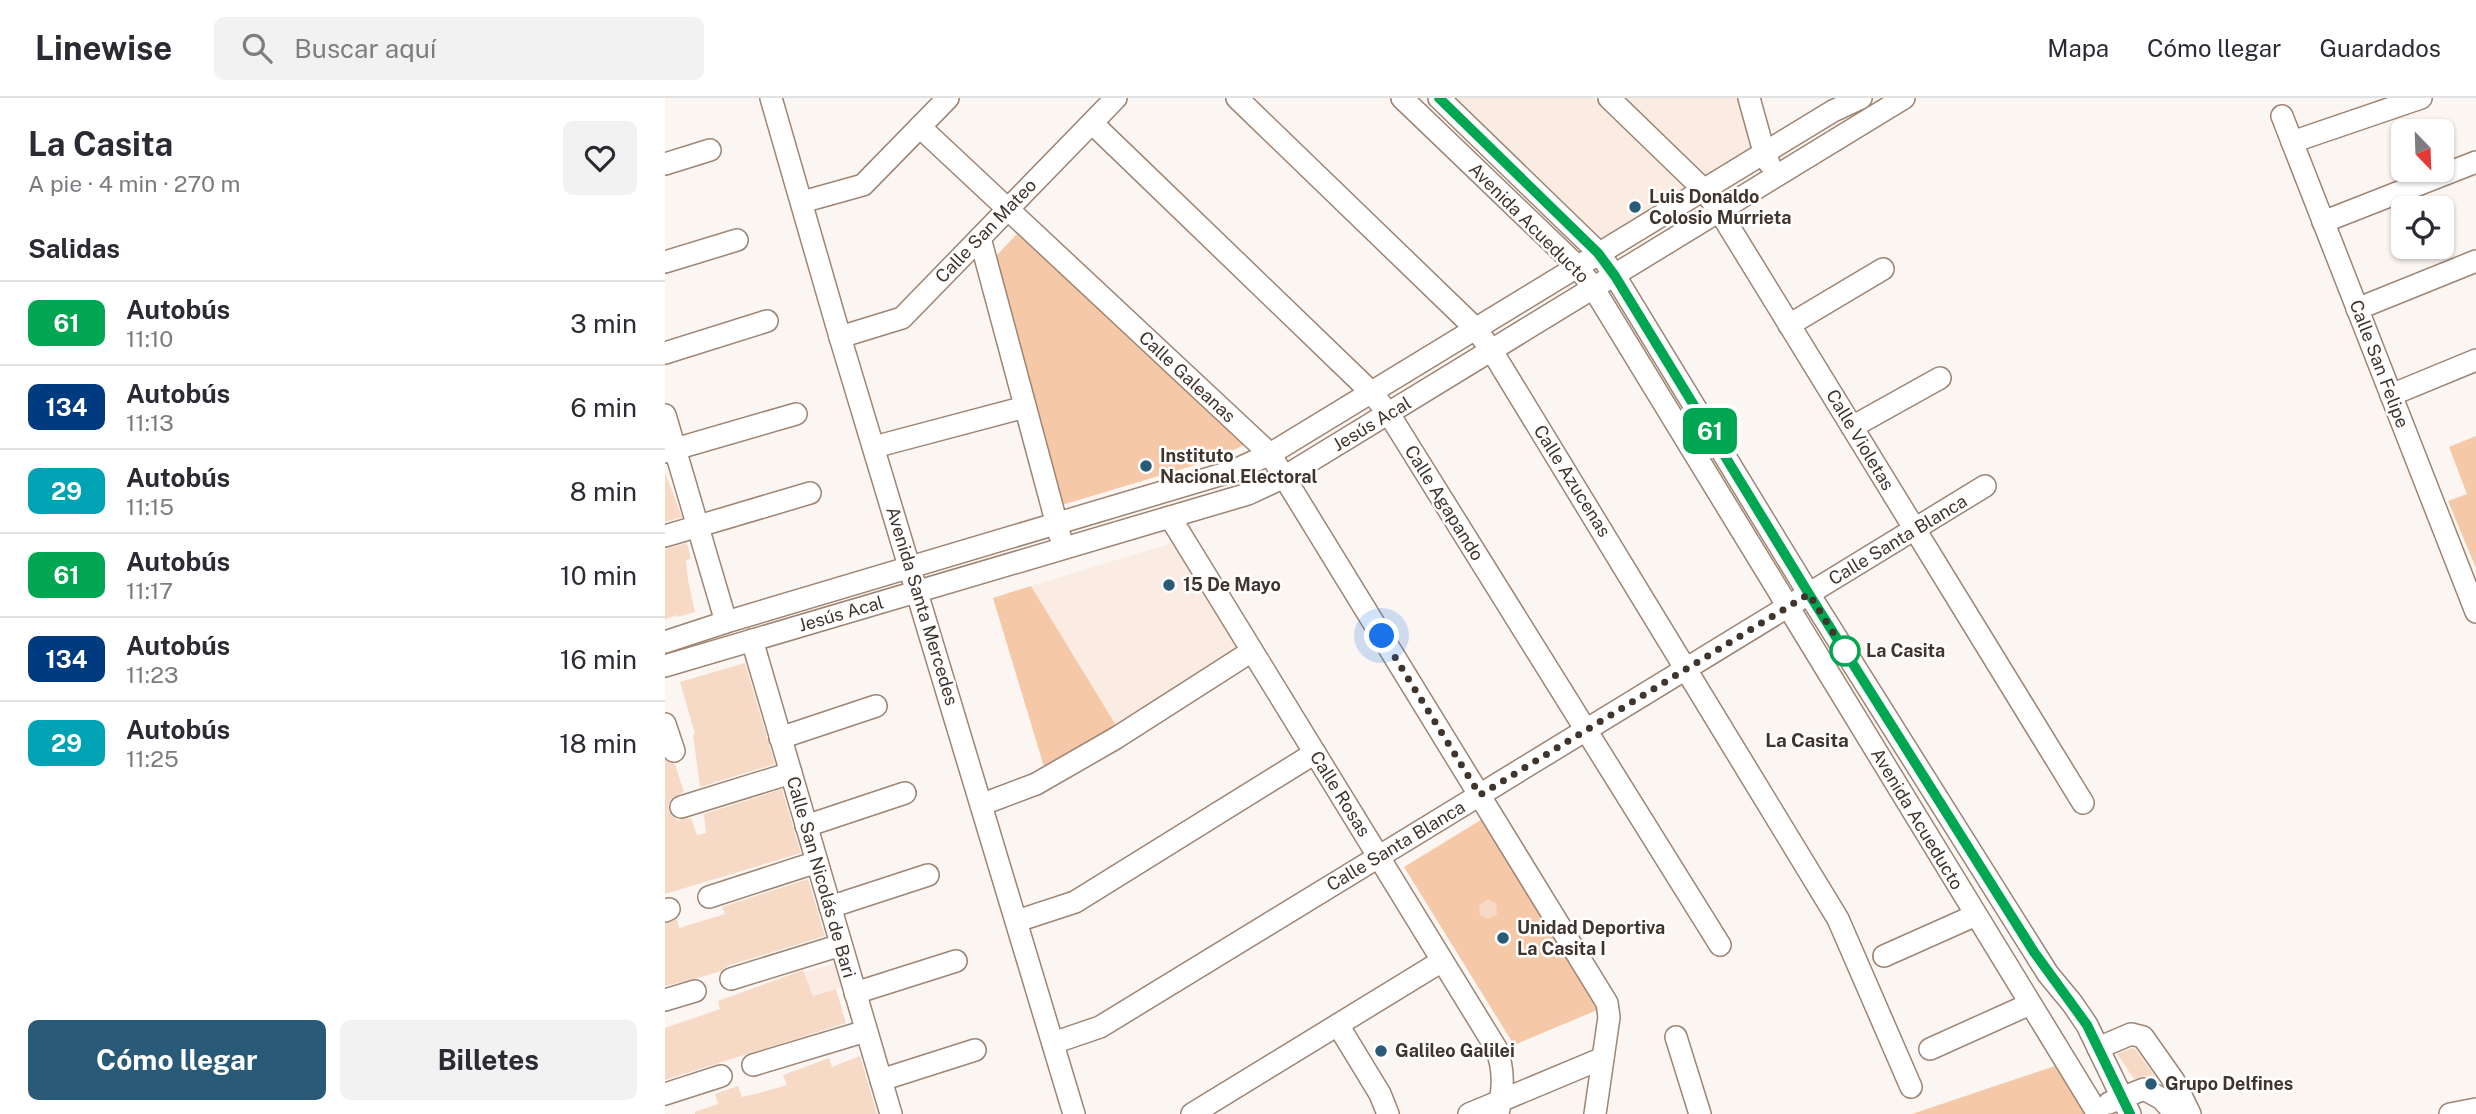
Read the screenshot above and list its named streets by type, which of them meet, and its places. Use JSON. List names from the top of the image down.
{
  "streets": {
    "street": [
      "Avenida Acueducto",
      "Calle San Mateo",
      "Calle San Felipe",
      "Calle Galeanas",
      "Jesús Acal",
      "Calle Violetas",
      "Calle Azucenas",
      "Calle Agapando",
      "Calle Santa Blanca",
      "Avenida Santa Mercedes",
      "Calle Rosas",
      "Calle San Nicolás de Bari"
    ]
  },
  "crossings": [
    ["Avenida Acueducto", "Jesús Acal"],
    ["Avenida Acueducto", "Calle Santa Blanca"],
    ["Calle San Mateo", "Calle Galeanas"],
    ["Calle San Mateo", "Calle Agapando"],
    ["Calle San Mateo", "Avenida Santa Mercedes"],
    ["Calle Galeanas", "Jesús Acal"],
    ["Calle Galeanas", "Calle Santa Blanca"],
    ["Jesús Acal", "Calle Violetas"],
    ["Jesús Acal", "Calle Azucenas"],
    ["Jesús Acal", "Calle Agapando"],
    ["Jesús Acal", "Avenida Santa Mercedes"],
    ["Jesús Acal", "Calle Rosas"],
    ["Jesús Acal", "Calle San Nicolás de Bari"],
    ["Calle Violetas", "Calle Santa Blanca"],
    ["Calle Azucenas", "Calle Santa Blanca"],
    ["Calle Agapando", "Calle Santa Blanca"],
    ["Calle Santa Blanca", "Avenida Santa Mercedes"],
    ["Calle Santa Blanca", "Calle Rosas"]
  ],
  "districts": ["La Casita"],
  "places": [
    "Luis Donaldo Colosio Murrieta",
    "Instituto Nacional Electoral",
    "15 De Mayo",
    "La Casita",
    "Unidad Deportiva La Casita I",
    "Galileo Galilei",
    "Grupo Delfines"
  ],
  "lines": ["bus line 61"],
  "north": "bottom right",
  "page": {
    "header": "Linewise",
    "search": "Buscar aquí",
    "nav": ["Mapa", "Cómo llegar", "Guardados"],
    "heading": [
      ["La Casita", "A pie · 4 min · 270 m"],
      "Salidas"
    ],
    "on_map": "61",
    "list": [
      {
        "mark": "61",
        "name": "Autobús",
        "note": "11:10",
        "value": "3 min"
      },
      {
        "mark": "134",
        "name": "Autobús",
        "note": "11:13",
        "value": "6 min"
      },
      {
        "mark": "29",
        "name": "Autobús",
        "note": "11:15",
        "value": "8 min"
      },
      {
        "mark": "61",
        "name": "Autobús",
        "note": "11:17",
        "value": "10 min"
      },
      {
        "mark": "134",
        "name": "Autobús",
        "note": "11:23",
        "value": "16 min"
      },
      {
        "mark": "29",
        "name": "Autobús",
        "note": "11:25",
        "value": "18 min"
      }
    ],
    "buttons": ["Cómo llegar", "Billetes"]
  }
}
